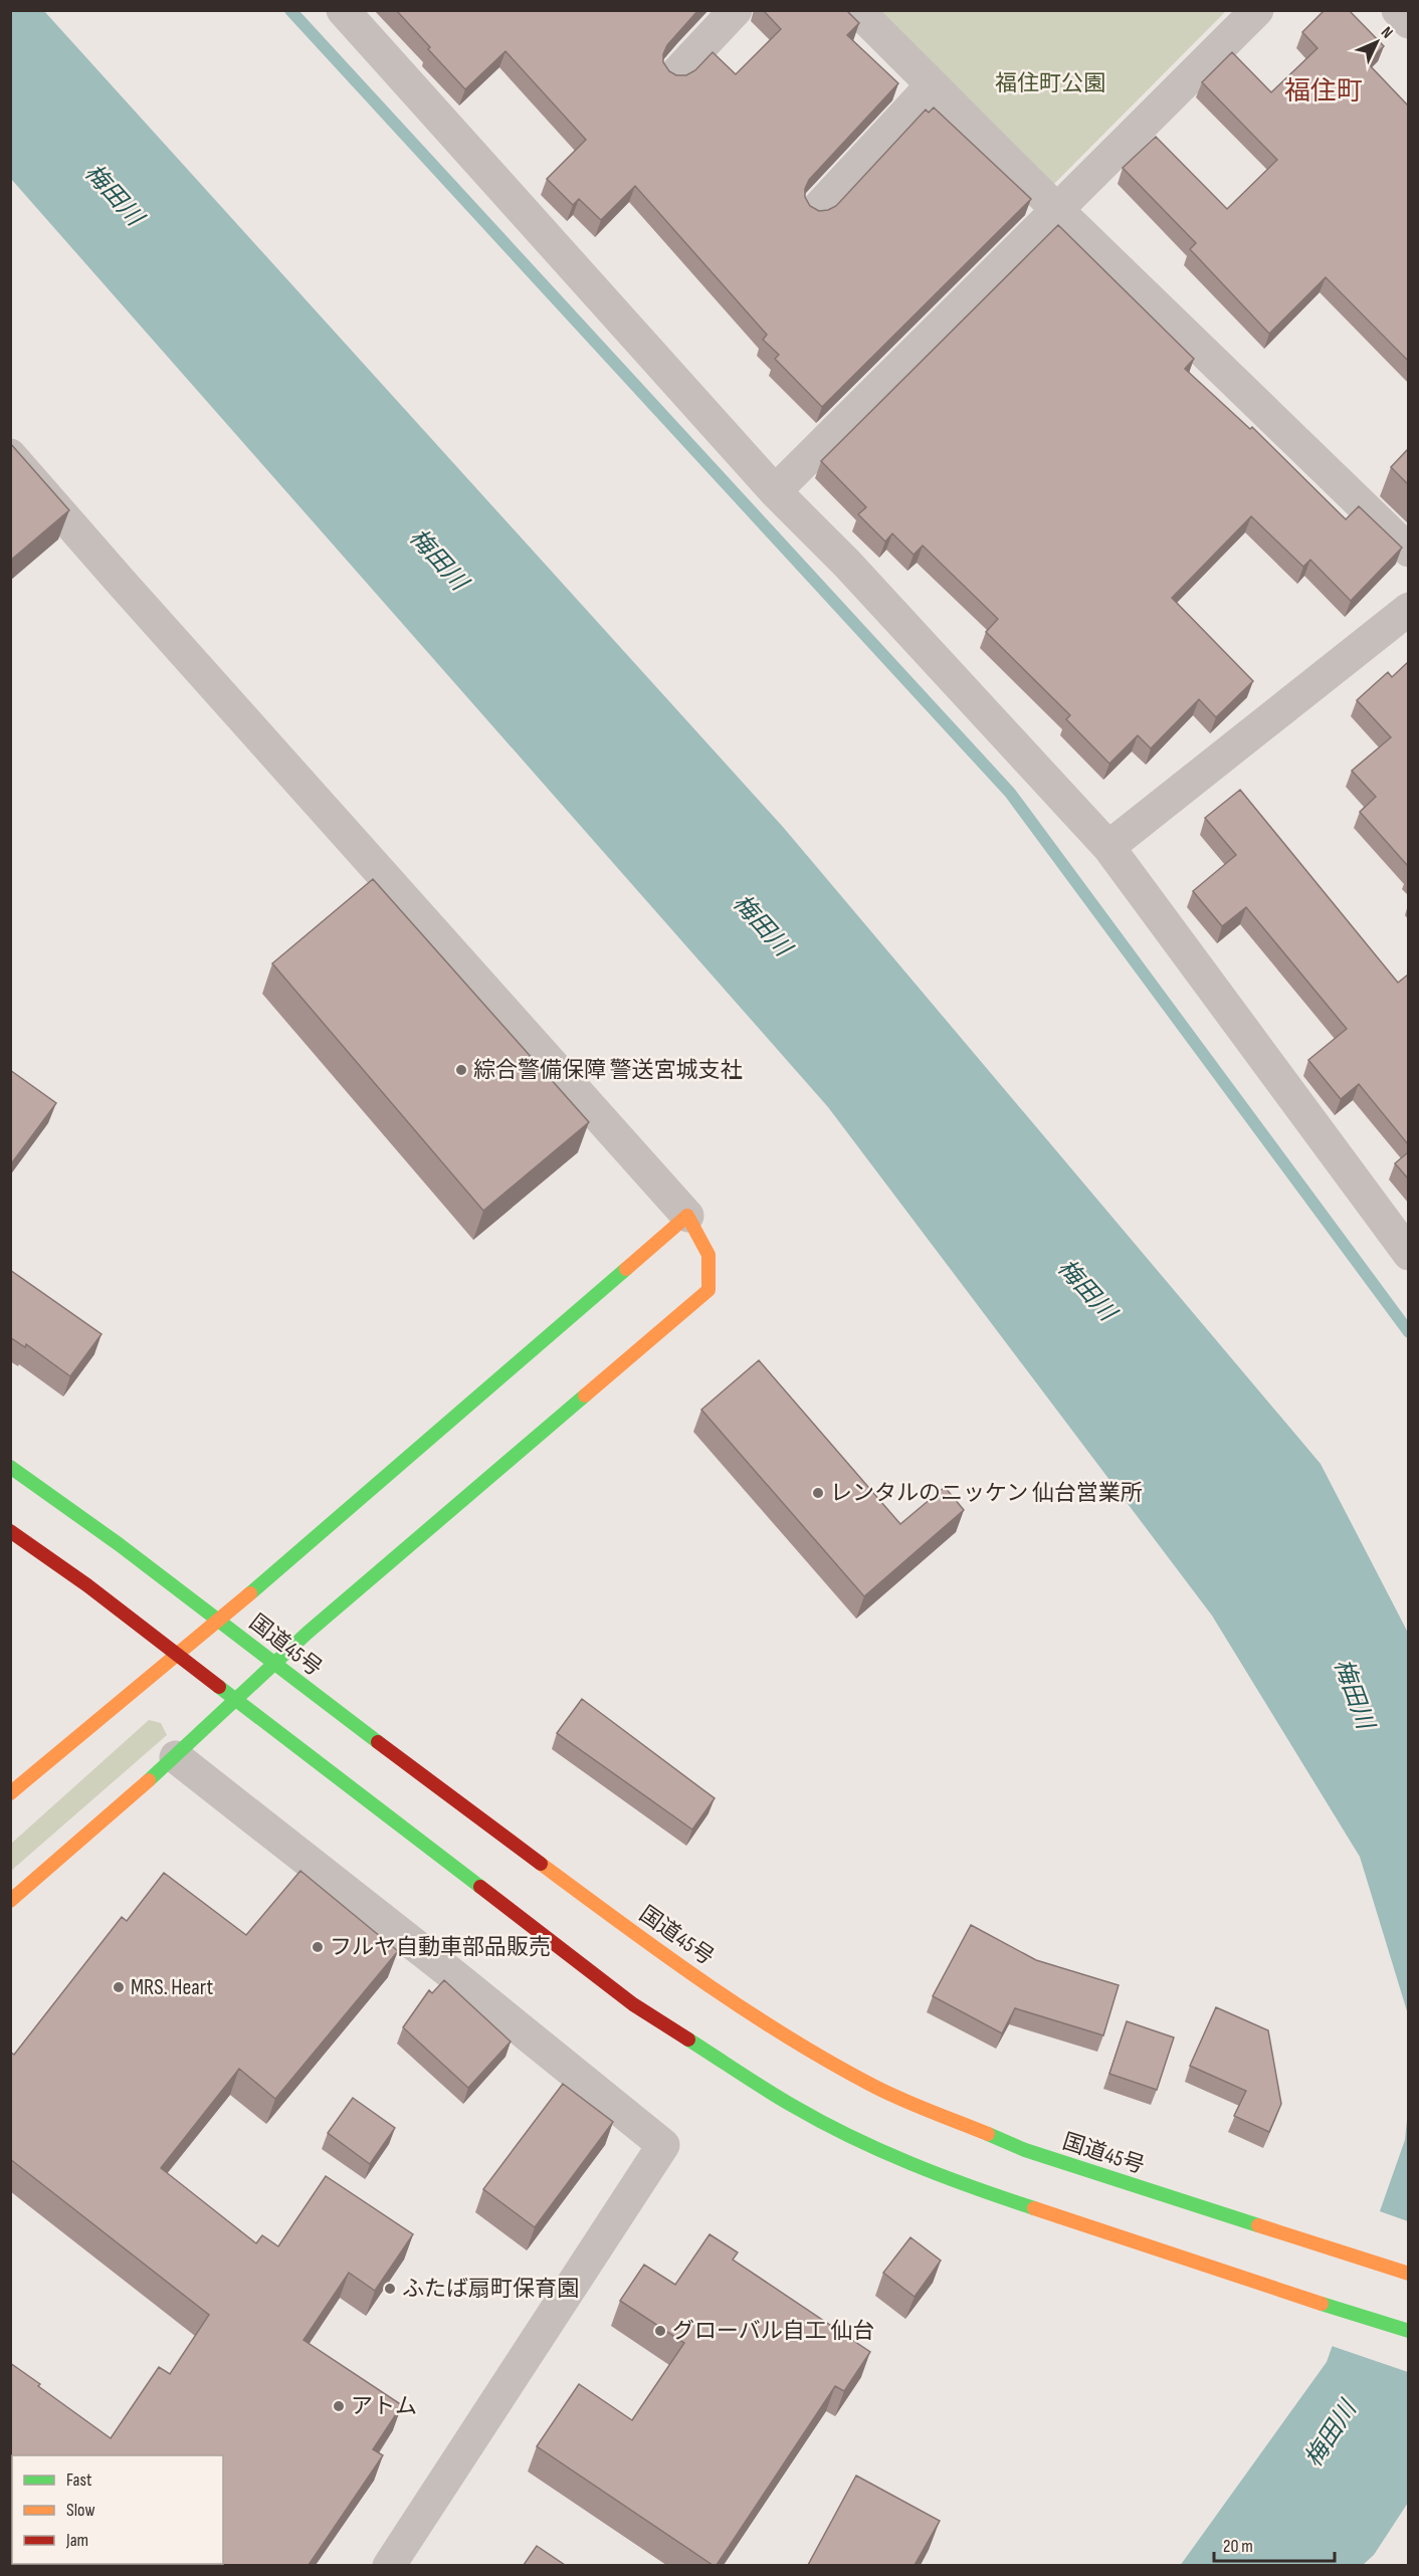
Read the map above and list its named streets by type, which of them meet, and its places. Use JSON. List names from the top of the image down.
{
  "streets": {
    "main road": ["国道45号"]
  },
  "districts": ["福住町"],
  "water": ["梅田川"],
  "parks": ["福住町公園"],
  "places": [
    "綜合警備保障 警送宮城支社",
    "レンタルのニッケン 仙台営業所",
    "フルヤ自動車部品販売",
    "MRS. Heart",
    "ふたば扇町保育園",
    "グローバル自工 仙台",
    "アトム"
  ],
  "legend": ["Fast", "Slow", "Jam"],
  "scale_bar": "20 m",
  "north": "top right"
}
